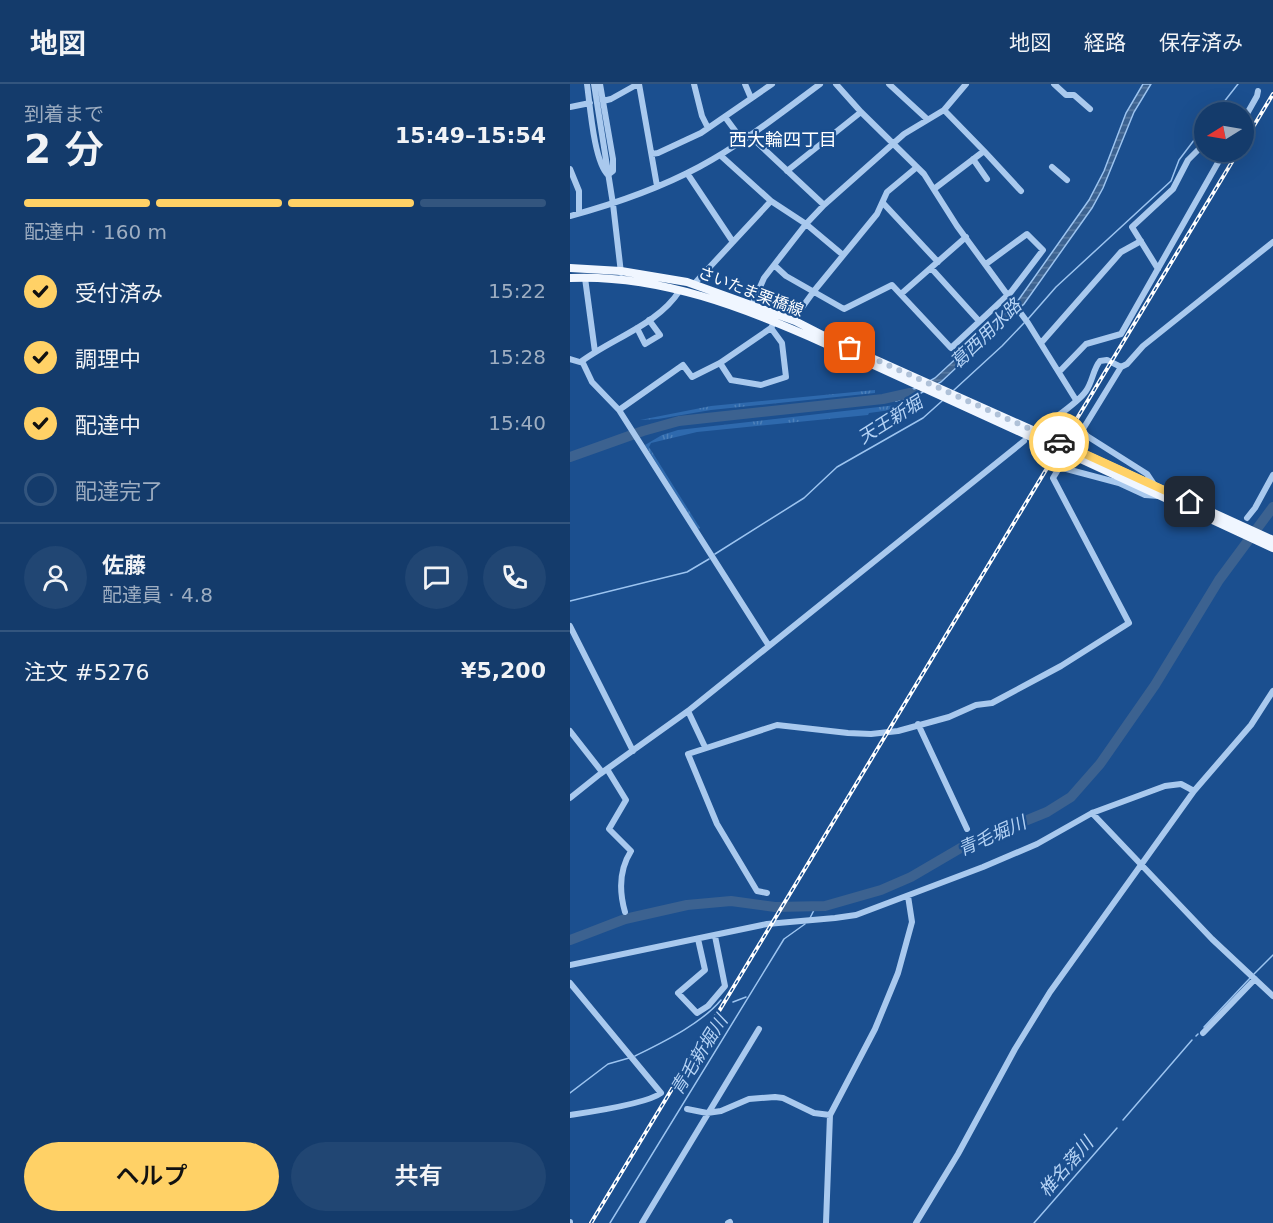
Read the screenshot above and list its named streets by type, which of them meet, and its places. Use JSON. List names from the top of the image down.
{
  "streets": {
    "main road": ["さいたま栗橋線"]
  },
  "districts": ["西大輪四丁目"],
  "water": [
    "葛西用水路",
    "天王新堀",
    "青毛堀川",
    "青毛新堀川",
    "椎名落川"
  ],
  "north": "left",
  "page": {
    "header": "地図",
    "nav": ["地図", "経路", "保存済み"],
    "heading": ["2 分", "到着まで", "15:49–15:54"],
    "panel": [
      "佐藤",
      "配達員 · 4.8",
      "注文 #5276",
      "¥5,200"
    ],
    "bar": "配達中 · 160 m",
    "list": [
      ["受付済み", "15:22"],
      ["調理中", "15:28"],
      ["配達中", "15:40"],
      "配達完了"
    ],
    "buttons": ["ヘルプ", "共有"]
  }
}
